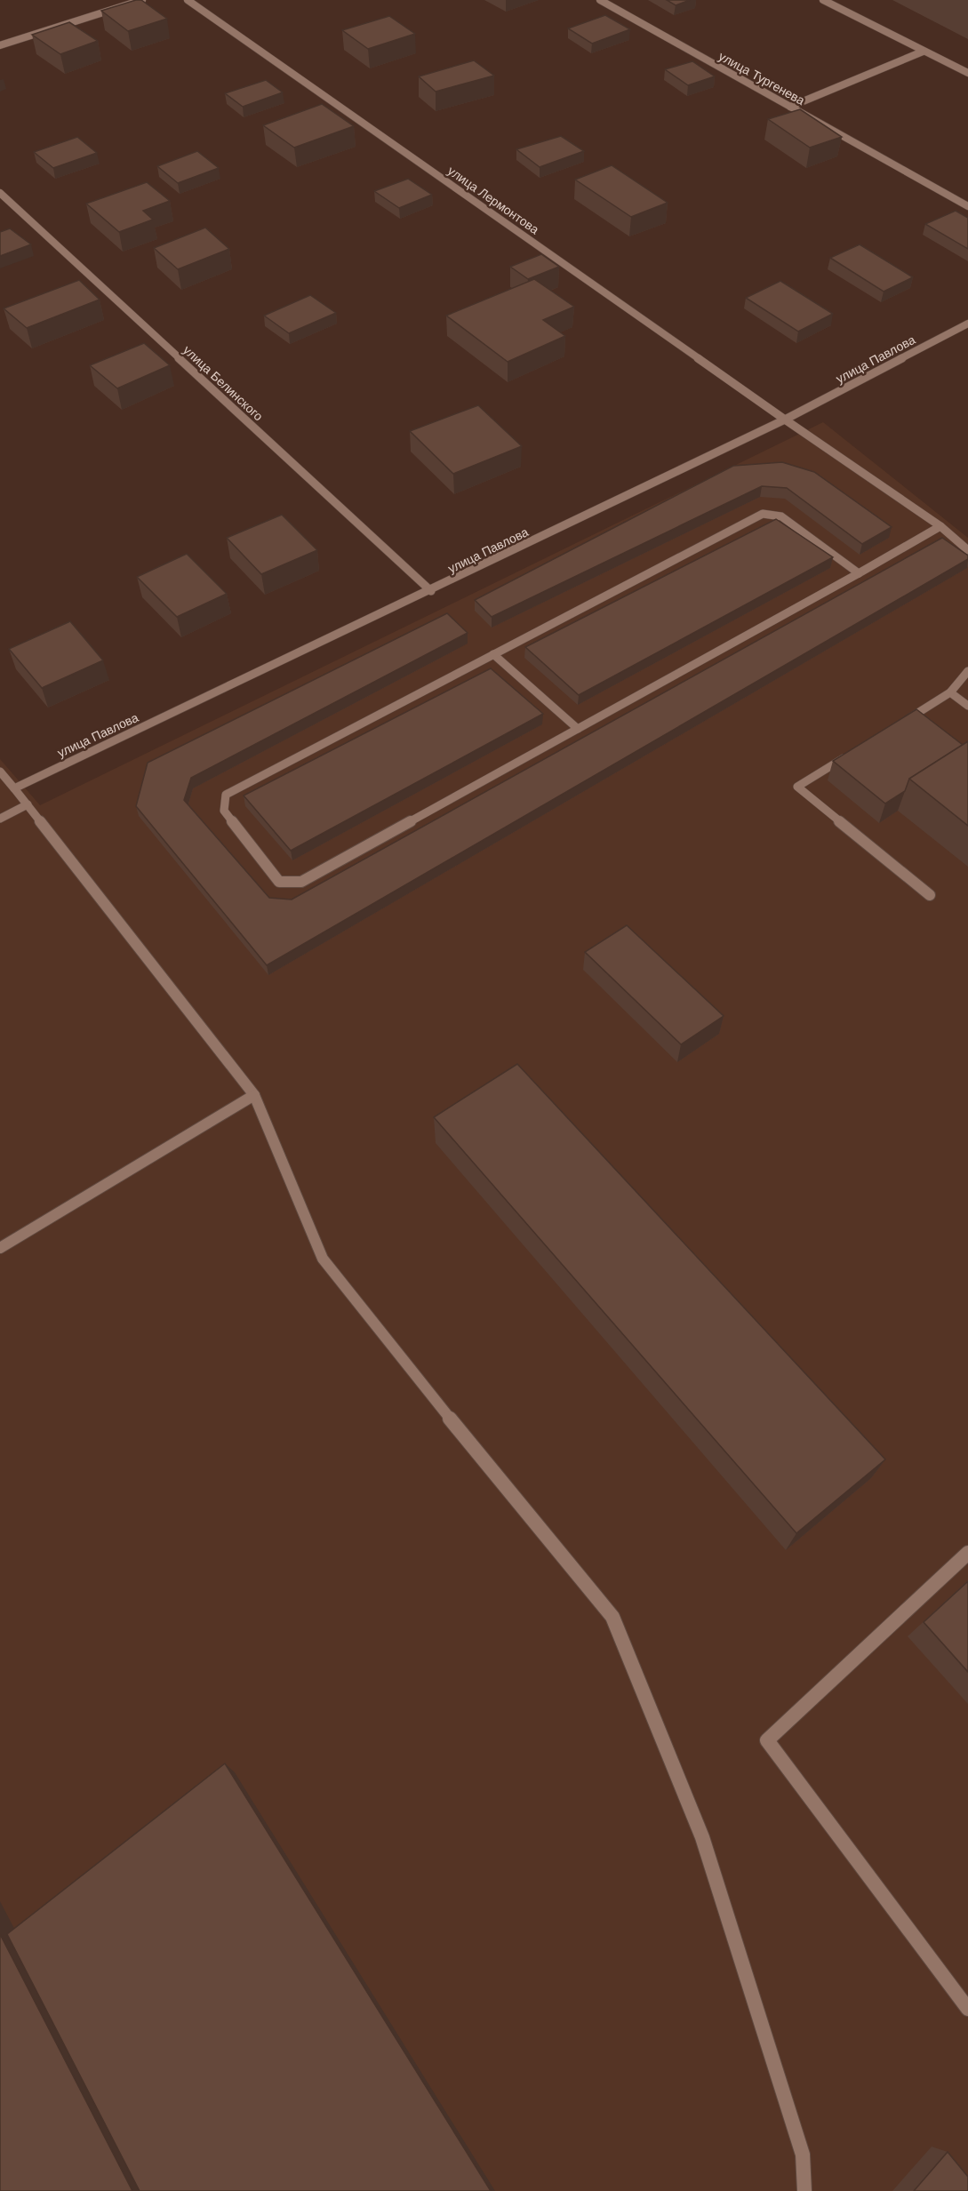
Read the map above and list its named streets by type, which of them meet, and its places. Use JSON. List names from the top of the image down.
{
  "streets": {
    "street": [
      "улица Тургенева",
      "улица Лермонтова",
      "улица Павлова",
      "улица Белинского"
    ]
  },
  "crossings": [
    ["улица Лермонтова", "улица Павлова"],
    ["улица Павлова", "улица Белинского"]
  ]
}
